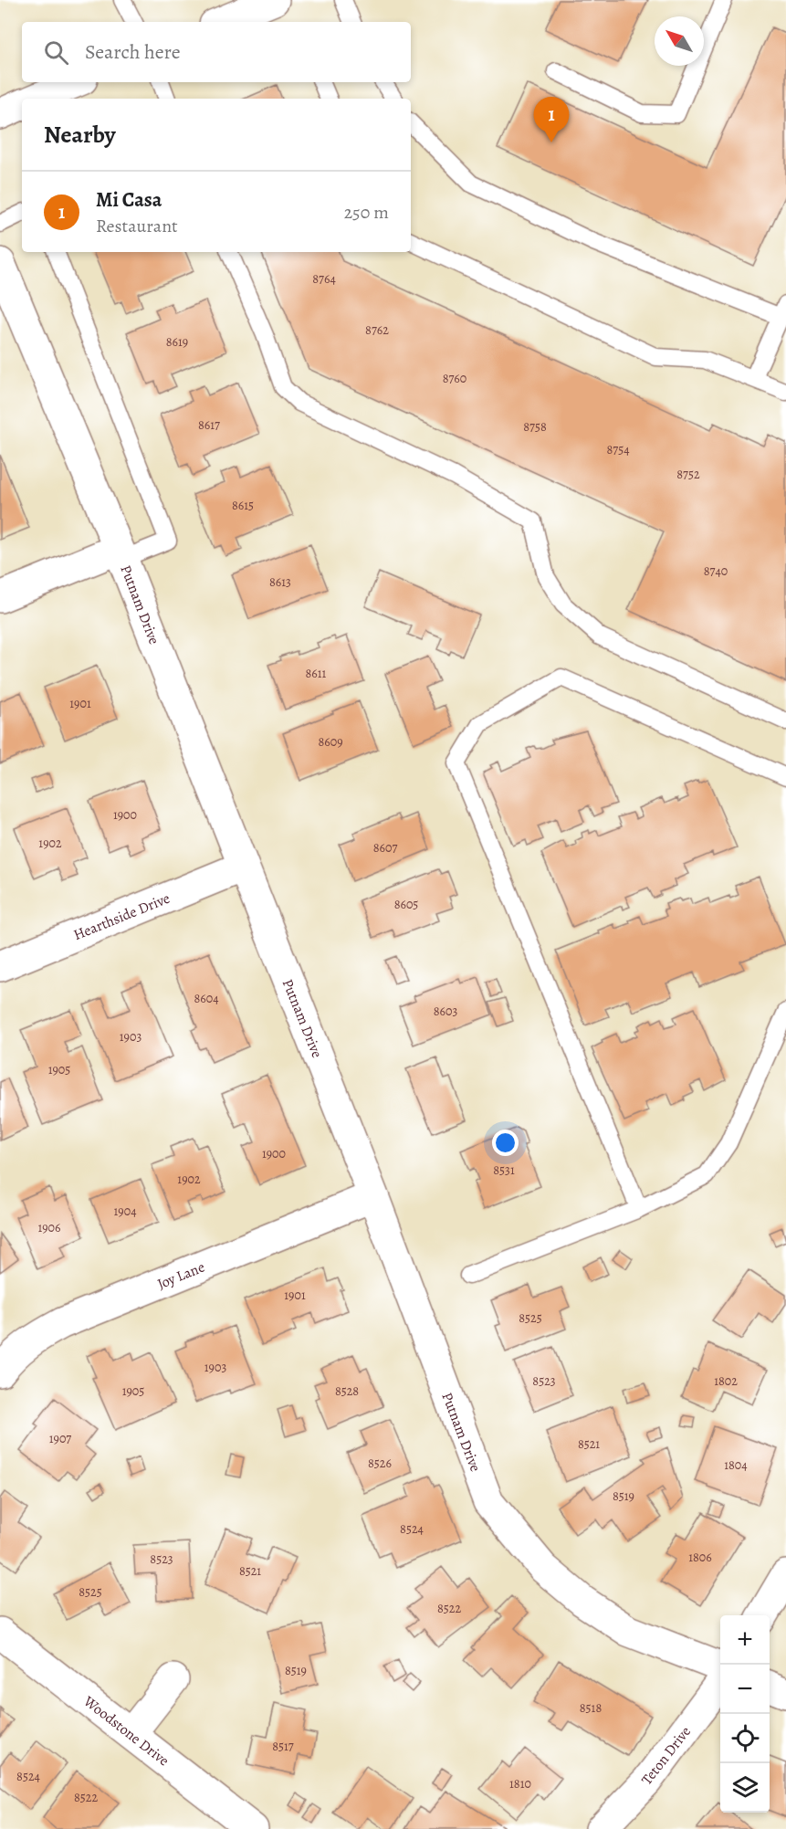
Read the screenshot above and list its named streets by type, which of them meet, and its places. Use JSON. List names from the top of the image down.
{
  "streets": {
    "street": [
      "Putnam Drive",
      "Hearthside Drive",
      "Joy Lane",
      "Woodstone Drive",
      "Teton Drive"
    ]
  },
  "crossings": [
    ["Putnam Drive", "Hearthside Drive"],
    ["Putnam Drive", "Joy Lane"]
  ],
  "house_numbers": [
    "8764",
    "8762",
    "8619",
    "8760",
    "8617",
    "8758",
    "8754",
    "8752",
    "8615",
    "8740",
    "8613",
    "8611",
    "1901",
    "8609",
    "1900",
    "1902",
    "8607",
    "8605",
    "8604",
    "8603",
    "1903",
    "1905",
    "1900",
    "8531",
    "1902",
    "1904",
    "1906",
    "1901",
    "8525",
    "1903",
    "8523",
    "1802",
    "1905",
    "8528",
    "1907",
    "8521",
    "8526",
    "1804",
    "8519",
    "8524",
    "1806",
    "8523",
    "8521",
    "8525",
    "8522",
    "8519",
    "8518",
    "8517",
    "8524",
    "1810",
    "8522"
  ],
  "north": "top left",
  "page": {
    "search": "Search here",
    "pins": "1",
    "heading": "Nearby",
    "list": [
      {
        "mark": "1",
        "name": "Mi Casa",
        "note": "Restaurant",
        "value": "250 m"
      }
    ],
    "map_buttons": ["+", "−"]
  }
}
